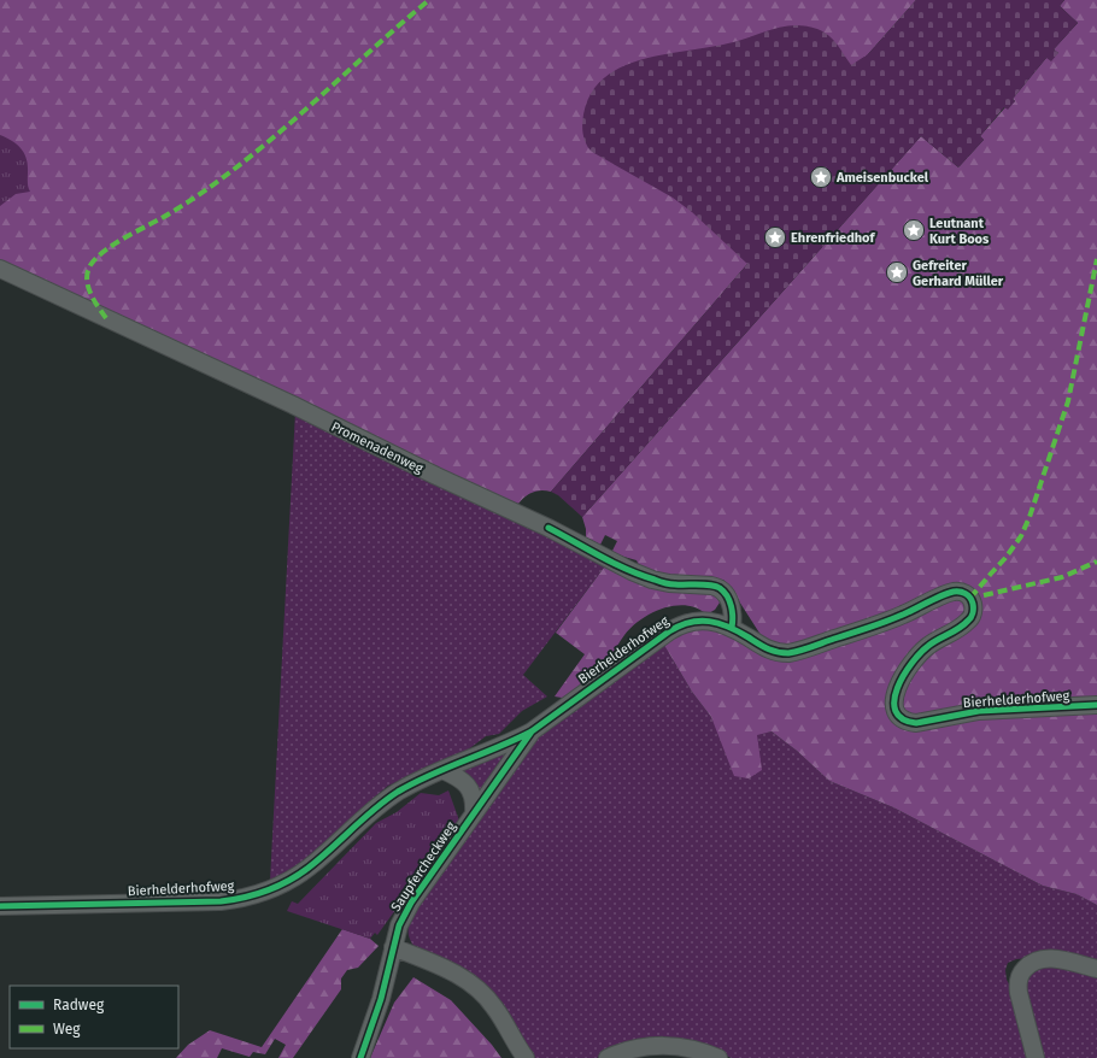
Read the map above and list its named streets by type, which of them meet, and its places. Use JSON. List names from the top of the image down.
{
  "streets": {
    "street": ["Promenadenweg", "Bierhelderhofweg", "Saupfercheckweg"]
  },
  "crossings": [
    ["Promenadenweg", "Bierhelderhofweg"],
    ["Bierhelderhofweg", "Saupfercheckweg"]
  ],
  "places": {
    "place": [
      "Ameisenbuckel",
      "Leutnant Kurt Boos",
      "Ehrenfriedhof",
      "Gefreiter Gerhard Müller"
    ]
  },
  "legend": ["Radweg", "Weg"]
}
